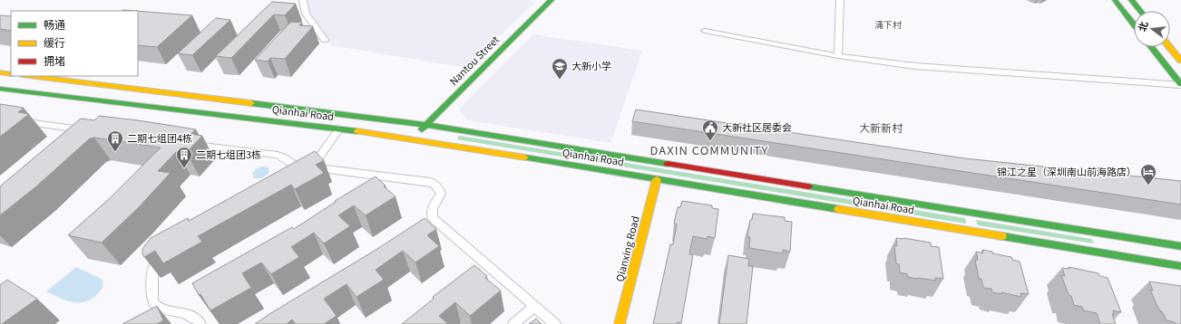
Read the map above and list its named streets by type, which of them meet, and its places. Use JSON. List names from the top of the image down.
{
  "streets": {
    "main road": ["Nantou Street", "Qianhai Road", "Qianxing Road"]
  },
  "crossings": [
    ["Nantou Street", "Qianhai Road"],
    ["Qianhai Road", "Qianxing Road"]
  ],
  "districts": ["涌下村", "大新新村", "DAXIN COMMUNITY"],
  "places": {
    "school or university": ["大新小学"],
    "public building": ["大新社区居委会"],
    "building": ["二期七组团4栋", "二期七组团3栋"],
    "hotel": ["锦江之星（深圳南山前海路店）"]
  },
  "legend": ["畅通", "缓行", "拥堵"],
  "north": "left"
}
